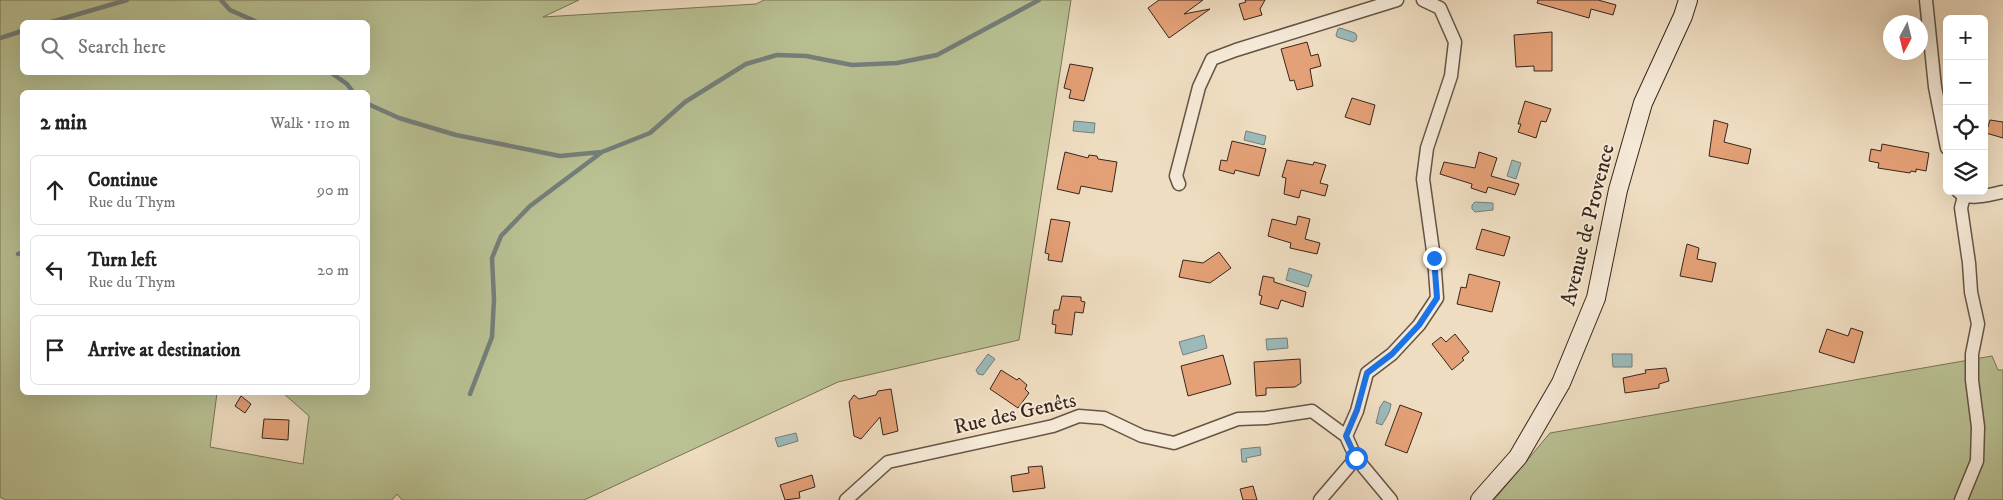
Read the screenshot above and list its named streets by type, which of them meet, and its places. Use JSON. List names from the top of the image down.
{
  "streets": {
    "street": ["Avenue de Provence", "Rue des Genêts"]
  },
  "north": "bottom",
  "page": {
    "map_buttons": ["+", "−"],
    "search": "Search here",
    "heading": ["2 min", "Walk · 110 m"],
    "list": [
      ["Continue", "Rue du Thym", "90 m"],
      ["Turn left", "Rue du Thym", "20 m"],
      "Arrive at destination"
    ]
  }
}
